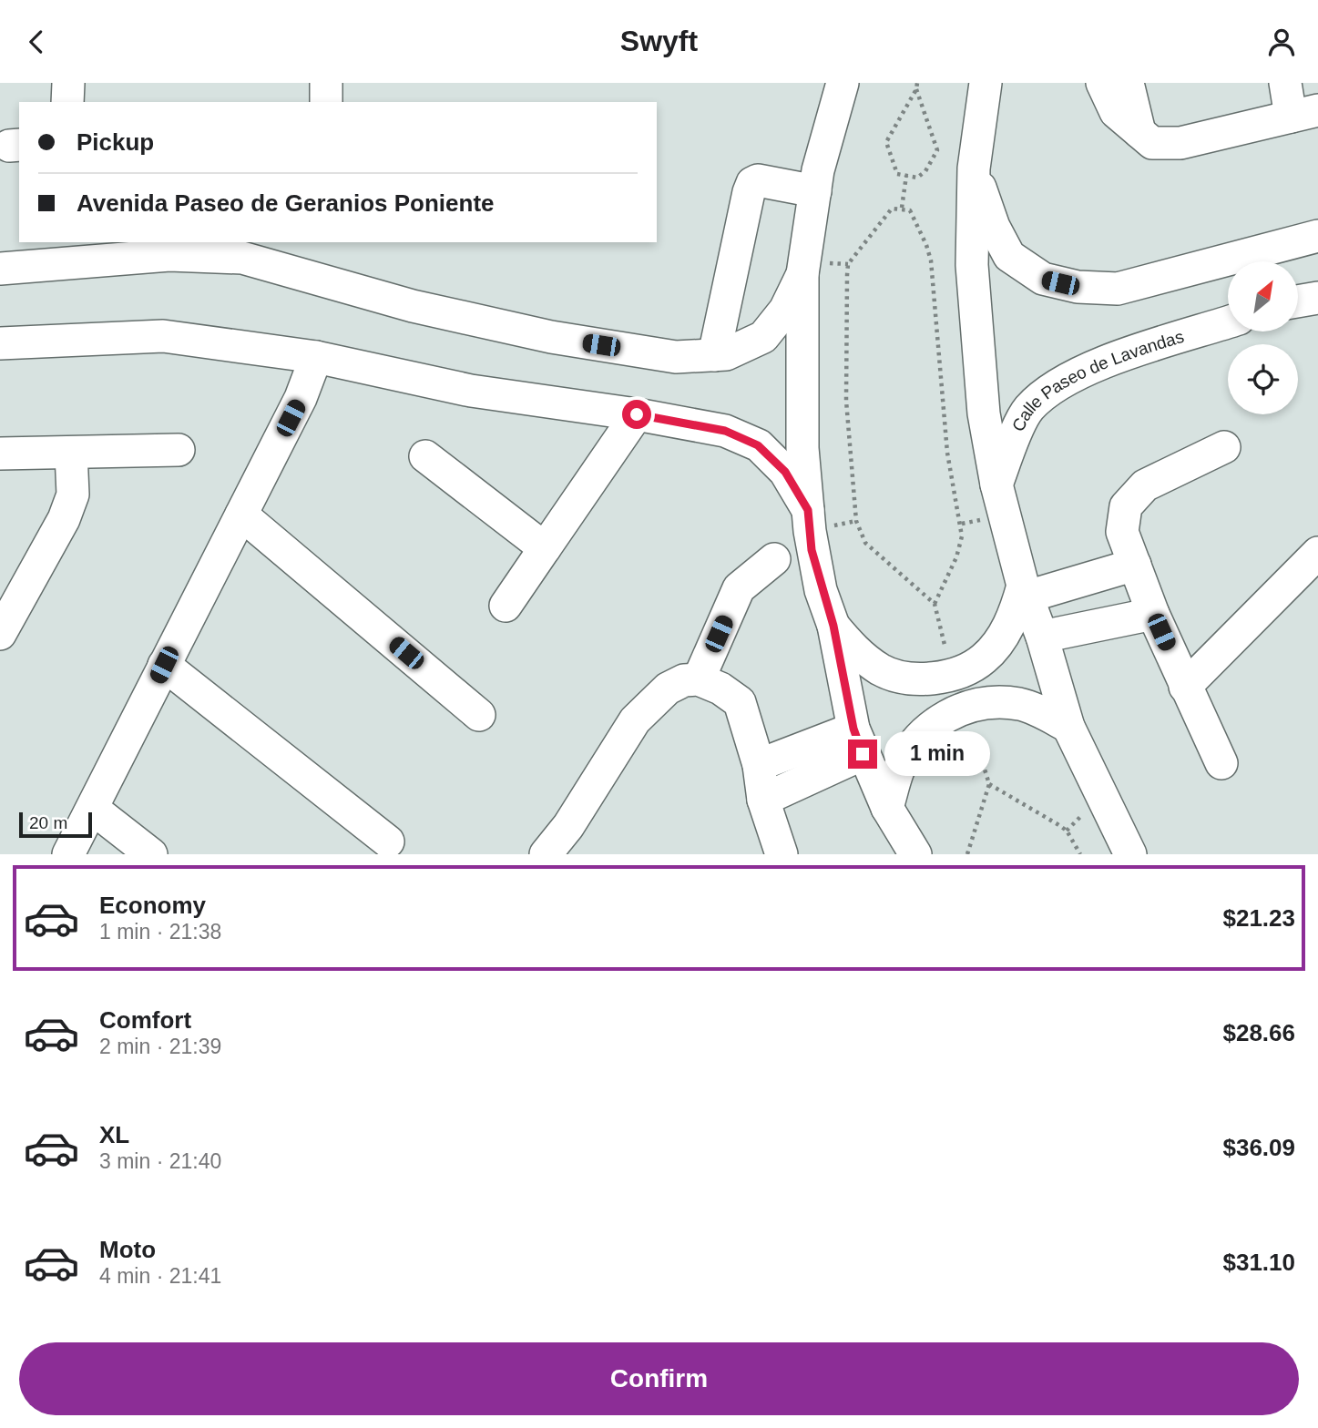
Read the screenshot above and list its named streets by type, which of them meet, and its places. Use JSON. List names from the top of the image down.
{
  "streets": {
    "street": ["Calle Paseo de Lavandas"]
  },
  "scale_bar": "20 m",
  "north": "top right",
  "page": {
    "header": "Swyft",
    "banner": ["Pickup", "Avenida Paseo de Geranios Poniente"],
    "bubble": "1 min",
    "scale": "20 m",
    "list": [
      {
        "name": "Economy",
        "note": "1 min · 21:38",
        "value": "$21.23"
      },
      {
        "name": "Comfort",
        "note": "2 min · 21:39",
        "value": "$28.66"
      },
      {
        "name": "XL",
        "note": "3 min · 21:40",
        "value": "$36.09"
      },
      {
        "name": "Moto",
        "note": "4 min · 21:41",
        "value": "$31.10"
      }
    ],
    "buttons": "Confirm"
  }
}
